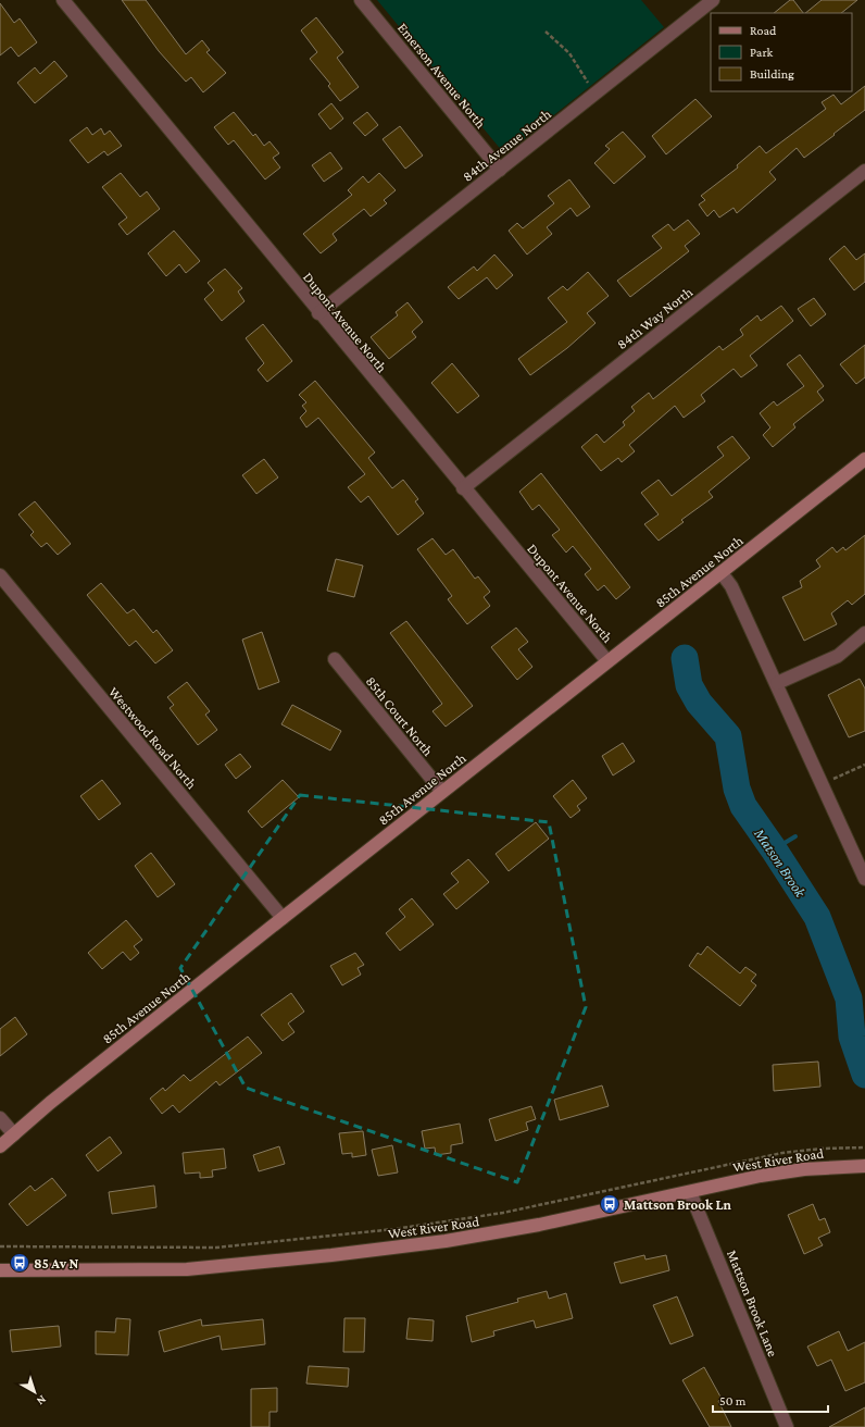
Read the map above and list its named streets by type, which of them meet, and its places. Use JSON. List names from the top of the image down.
{
  "streets": {
    "street": [
      "Emerson Avenue North",
      "84th Avenue North",
      "84th Way North",
      "Dupont Avenue North",
      "85th Avenue North",
      "85th Court North",
      "Westwood Road North",
      "West River Road",
      "Mattson Brook Lane"
    ]
  },
  "crossings": [
    ["Emerson Avenue North", "84th Avenue North"],
    ["84th Avenue North", "Dupont Avenue North"],
    ["84th Way North", "Dupont Avenue North"],
    ["Dupont Avenue North", "85th Avenue North"],
    ["85th Avenue North", "85th Court North"],
    ["85th Avenue North", "Westwood Road North"],
    ["West River Road", "Mattson Brook Lane"]
  ],
  "water": ["Matson Brook"],
  "places": {
    "bus stop": ["Mattson Brook Ln", "85 Av N"]
  },
  "legend": ["Road", "Park", "Building"],
  "scale_bar": "50 m",
  "north": "bottom right"
}
